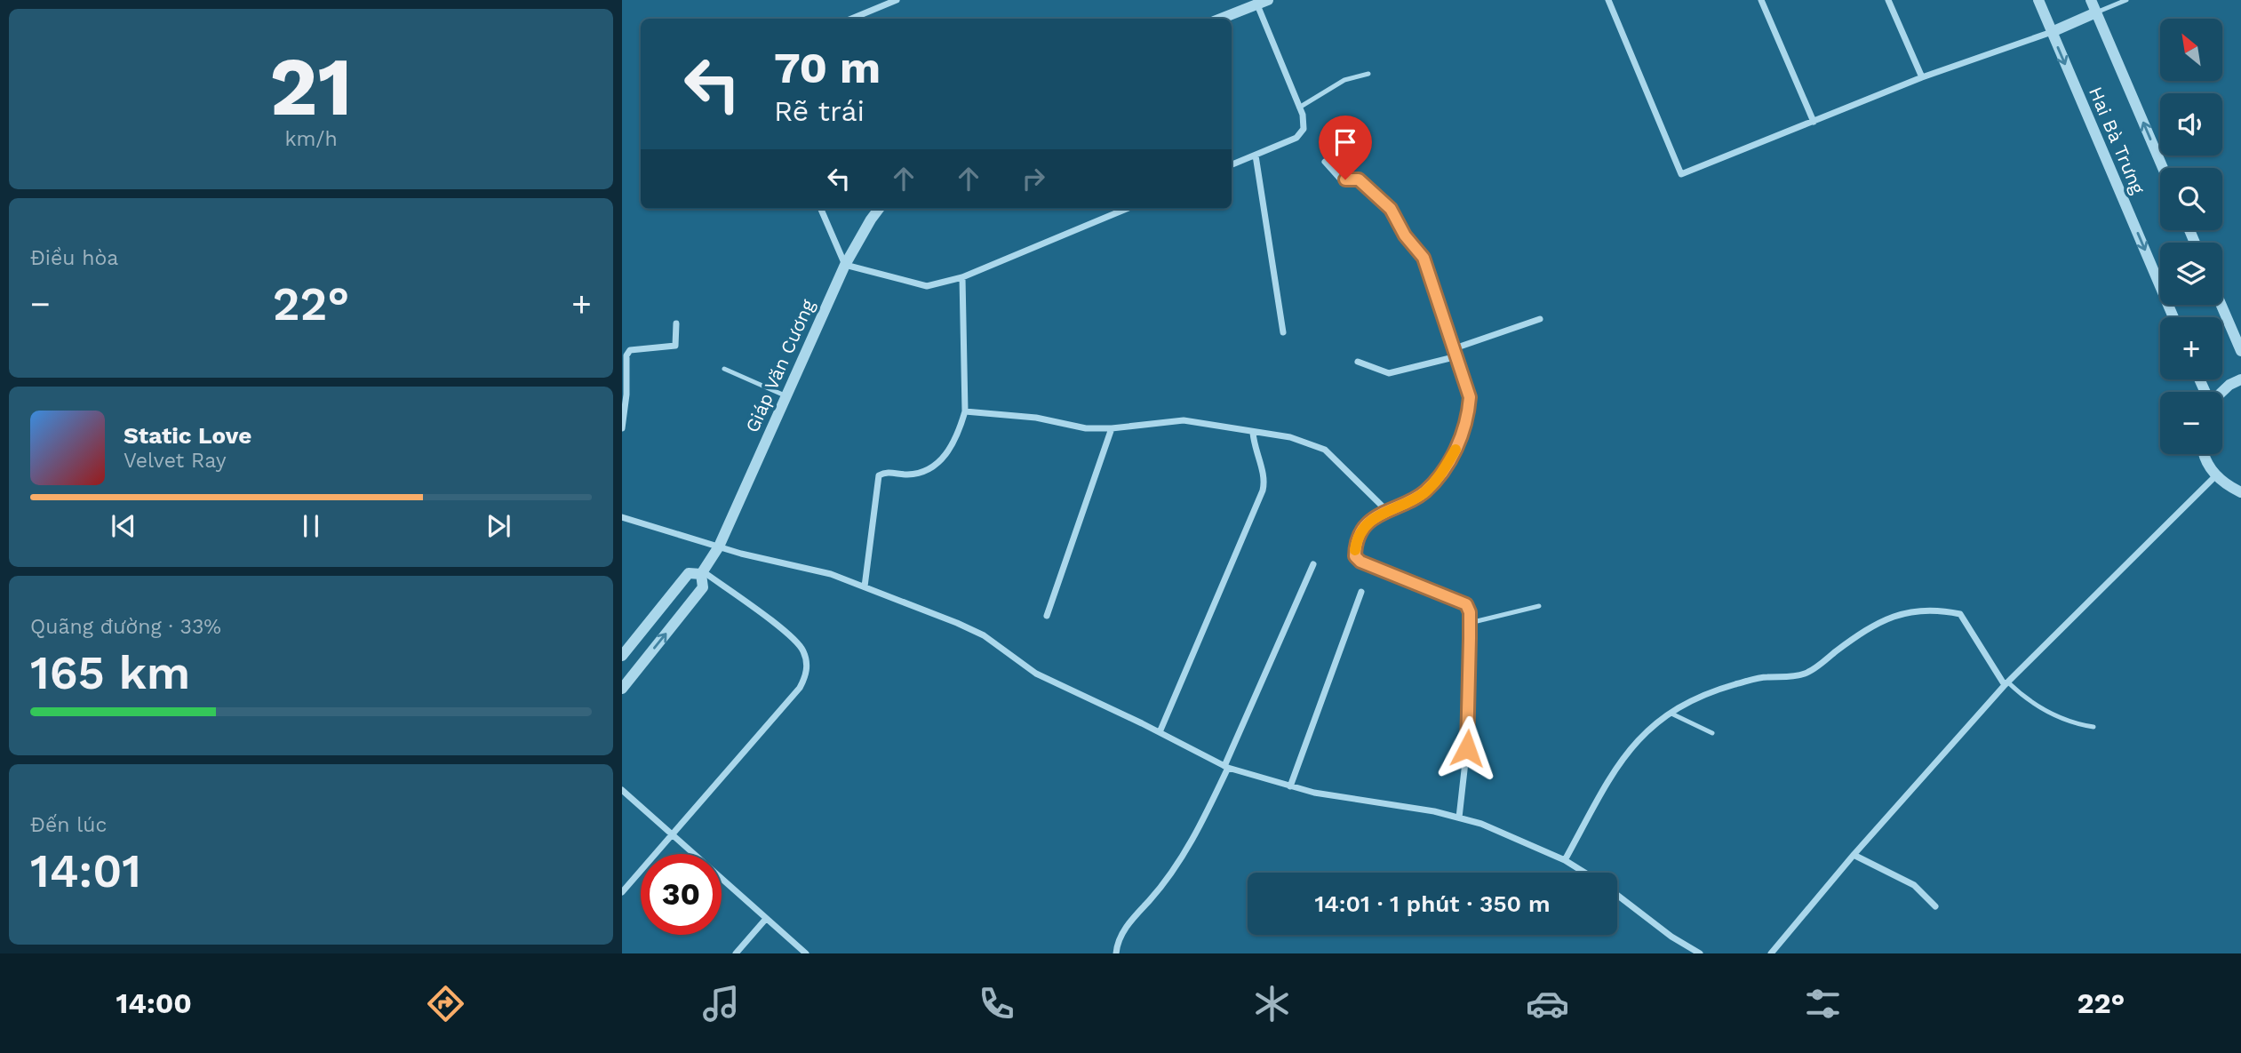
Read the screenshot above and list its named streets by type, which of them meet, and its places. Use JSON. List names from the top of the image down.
{
  "streets": {
    "street": ["Hai Bà Trưng", "Giáp Văn Cương"]
  },
  "north": "top left",
  "page": {
    "tile": [
      ["21", "km/h"],
      "Điều hòa",
      ["Quãng đường · 33%", "165 km"],
      ["Đến lúc", "14:01"]
    ],
    "map_buttons": ["+", "−"],
    "turn": ["70 m", "Rẽ trái"],
    "heat": ["−", "22°", "+"],
    "song": ["Static Love", "Velvet Ray"],
    "limit": "30",
    "trip": "14:01 · 1 phút · 350 m",
    "tabs": ["14:00", "22°"]
  }
}
